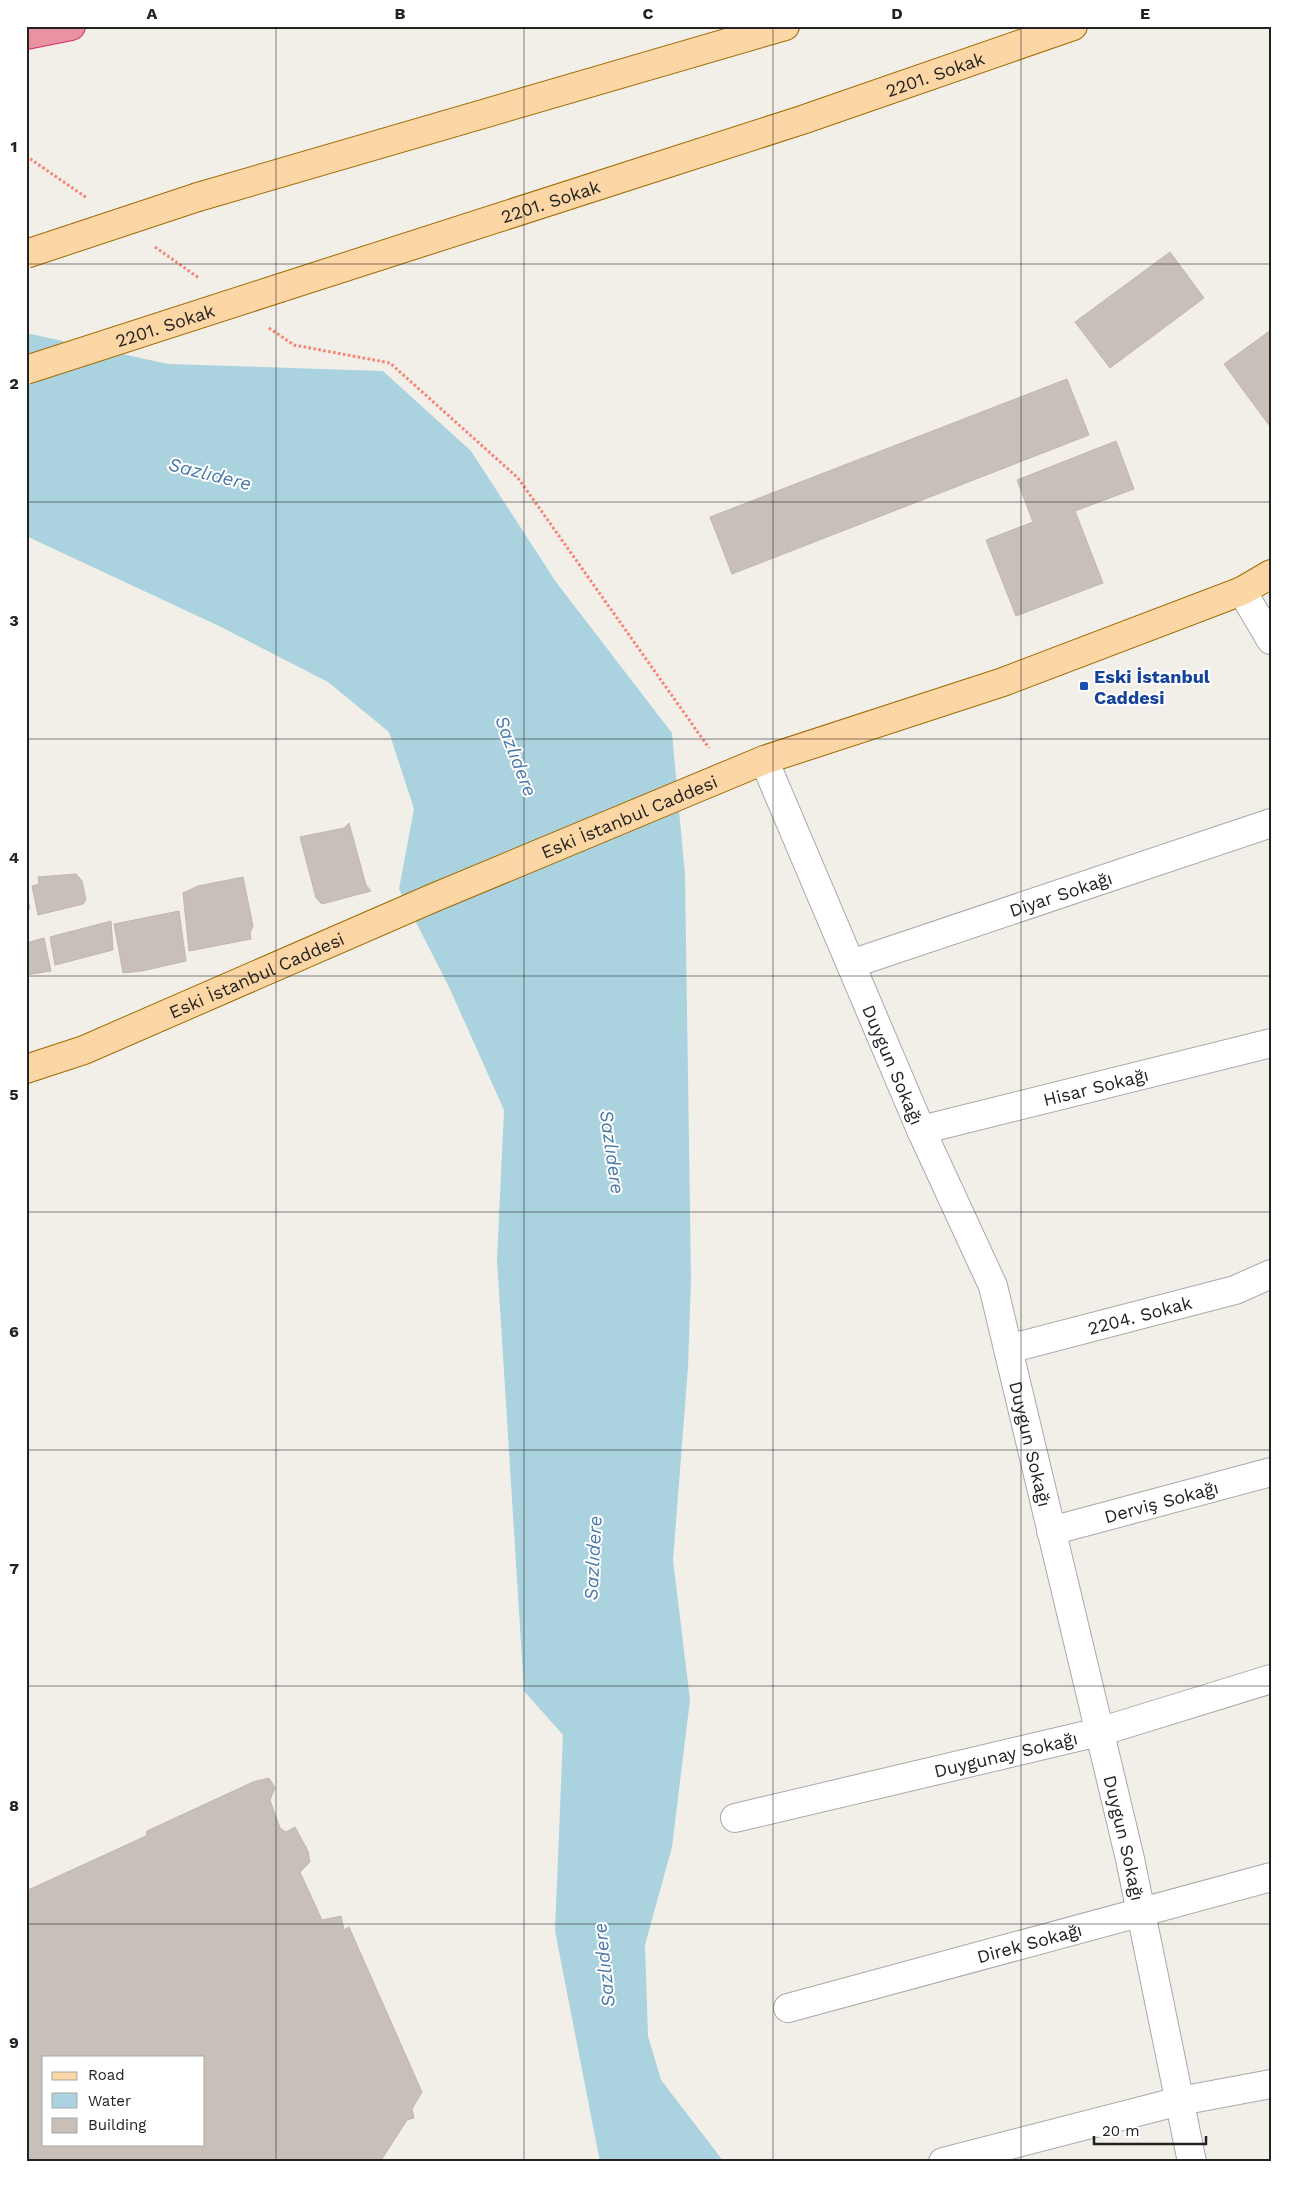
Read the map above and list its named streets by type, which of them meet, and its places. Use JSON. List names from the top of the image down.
{
  "streets": {
    "main road": ["2201. Sokak", "Eski İstanbul Caddesi"],
    "street": [
      "Diyar Sokağı",
      "Duygun Sokağı",
      "Hisar Sokağı",
      "2204. Sokak",
      "Derviş Sokağı",
      "Duygunay Sokağı",
      "Direk Sokağı"
    ]
  },
  "crossings": [
    ["Eski İstanbul Caddesi", "Duygun Sokağı"],
    ["Diyar Sokağı", "Duygun Sokağı"],
    ["Duygun Sokağı", "Hisar Sokağı"],
    ["Duygun Sokağı", "2204. Sokak"],
    ["Duygun Sokağı", "Derviş Sokağı"],
    ["Duygun Sokağı", "Duygunay Sokağı"],
    ["Duygun Sokağı", "Direk Sokağı"]
  ],
  "water": ["Sazlıdere"],
  "places": {
    "transit": ["Eski İstanbul Caddesi"]
  },
  "legend": ["Road", "Water", "Building"],
  "scale_bar": "20 m",
  "grid": {
    "columns": [
      "A",
      "B",
      "C",
      "D",
      "E"
    ],
    "rows": [
      "1",
      "2",
      "3",
      "4",
      "5",
      "6",
      "7",
      "8",
      "9"
    ]
  }
}
